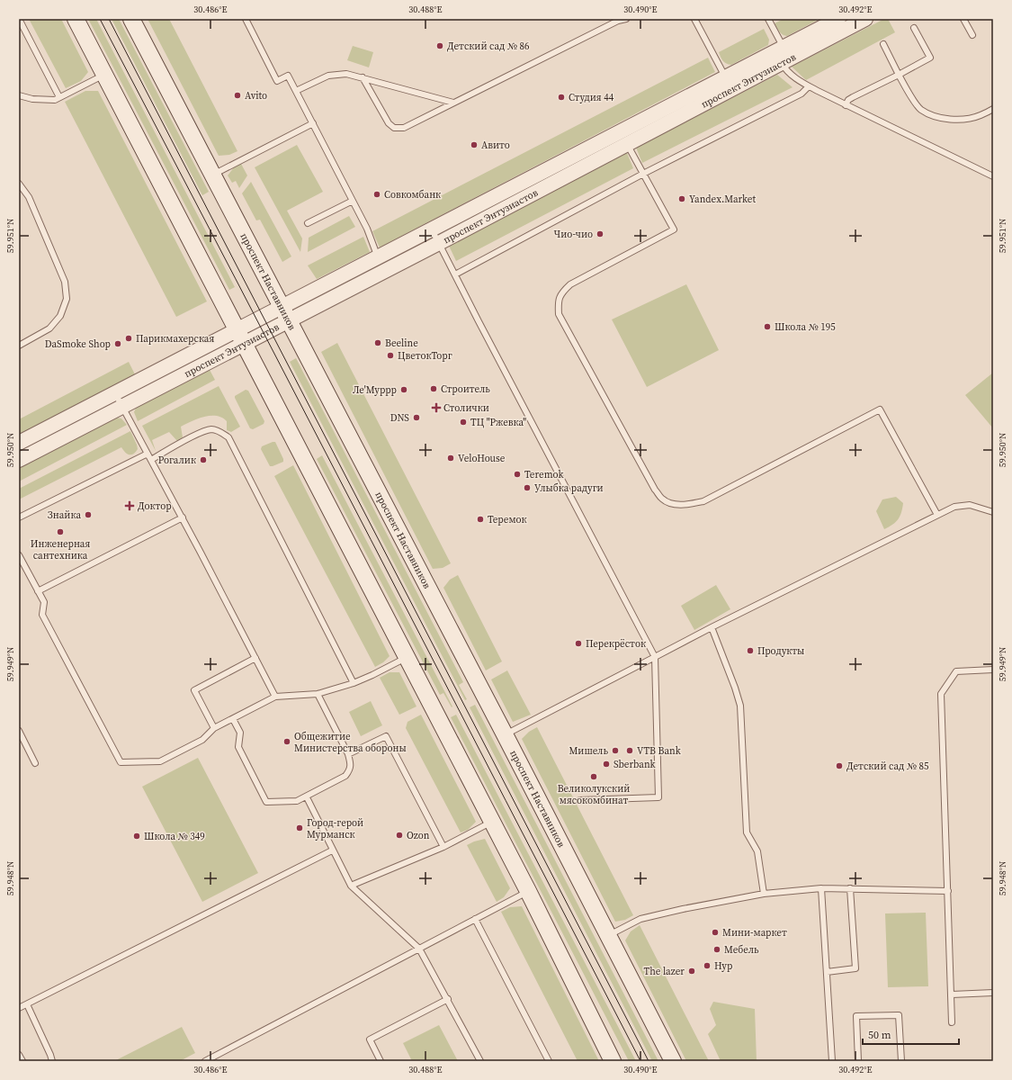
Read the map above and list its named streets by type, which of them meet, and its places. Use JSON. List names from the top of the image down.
{
  "streets": {
    "main road": ["проспект Наставников"],
    "street": ["проспект Энтузиастов"]
  },
  "crossings": [
    ["проспект Энтузиастов", "проспект Наставников"]
  ],
  "places": {
    "other": [
      "Детский сад № 86",
      "Avito",
      "Студия 44",
      "Авито",
      "Совкомбанк",
      "Yandex.Market",
      "Чио-чио",
      "Школа № 195",
      "Парикмахерская",
      "Beeline",
      "DaSmoke Shop",
      "ЦветокТорг",
      "Строитель",
      "Ле'Муррр",
      "DNS",
      "ТЦ \"Ржевка\"",
      "VeloHouse",
      "Рогалик",
      "Teremok",
      "Улыбка радуги",
      "Знайка",
      "Теремок",
      "Инженерная сантехника",
      "Перекрёсток",
      "Продукты",
      "Общежитие Министерства обороны",
      "Мишель",
      "VTB Bank",
      "Sberbank",
      "Детский сад № 85",
      "Великолукский мясокомбинат",
      "Город-герой Мурманск",
      "Ozon",
      "Школа № 349",
      "Мини-маркет",
      "Мебель",
      "Нур",
      "The lazer"
    ],
    "health": ["Столички", "Доктор"]
  },
  "scale_bar": "50 m",
  "coordinates": [
    "30.486°E",
    "30.488°E",
    "30.490°E",
    "30.492°E",
    "59.951°N",
    "59.950°N",
    "59.949°N",
    "59.948°N"
  ]
}
